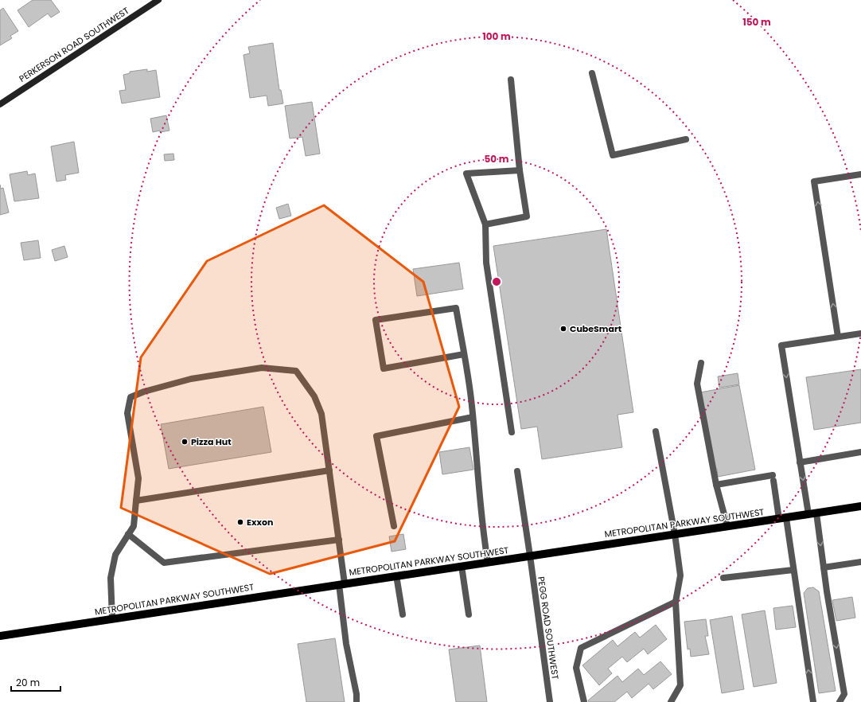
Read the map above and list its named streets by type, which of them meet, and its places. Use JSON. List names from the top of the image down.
{
  "streets": {
    "main road": ["METROPOLITAN PARKWAY SOUTHWEST"],
    "street": ["PERKERSON ROAD SOUTHWEST", "PEGG ROAD SOUTHWEST"]
  },
  "crossings": [
    ["METROPOLITAN PARKWAY SOUTHWEST", "PEGG ROAD SOUTHWEST"]
  ],
  "places": ["CubeSmart", "Pizza Hut", "Exxon"],
  "scale_bar": "20 m",
  "rings": ["150 m", "100 m", "50 m"]
}
